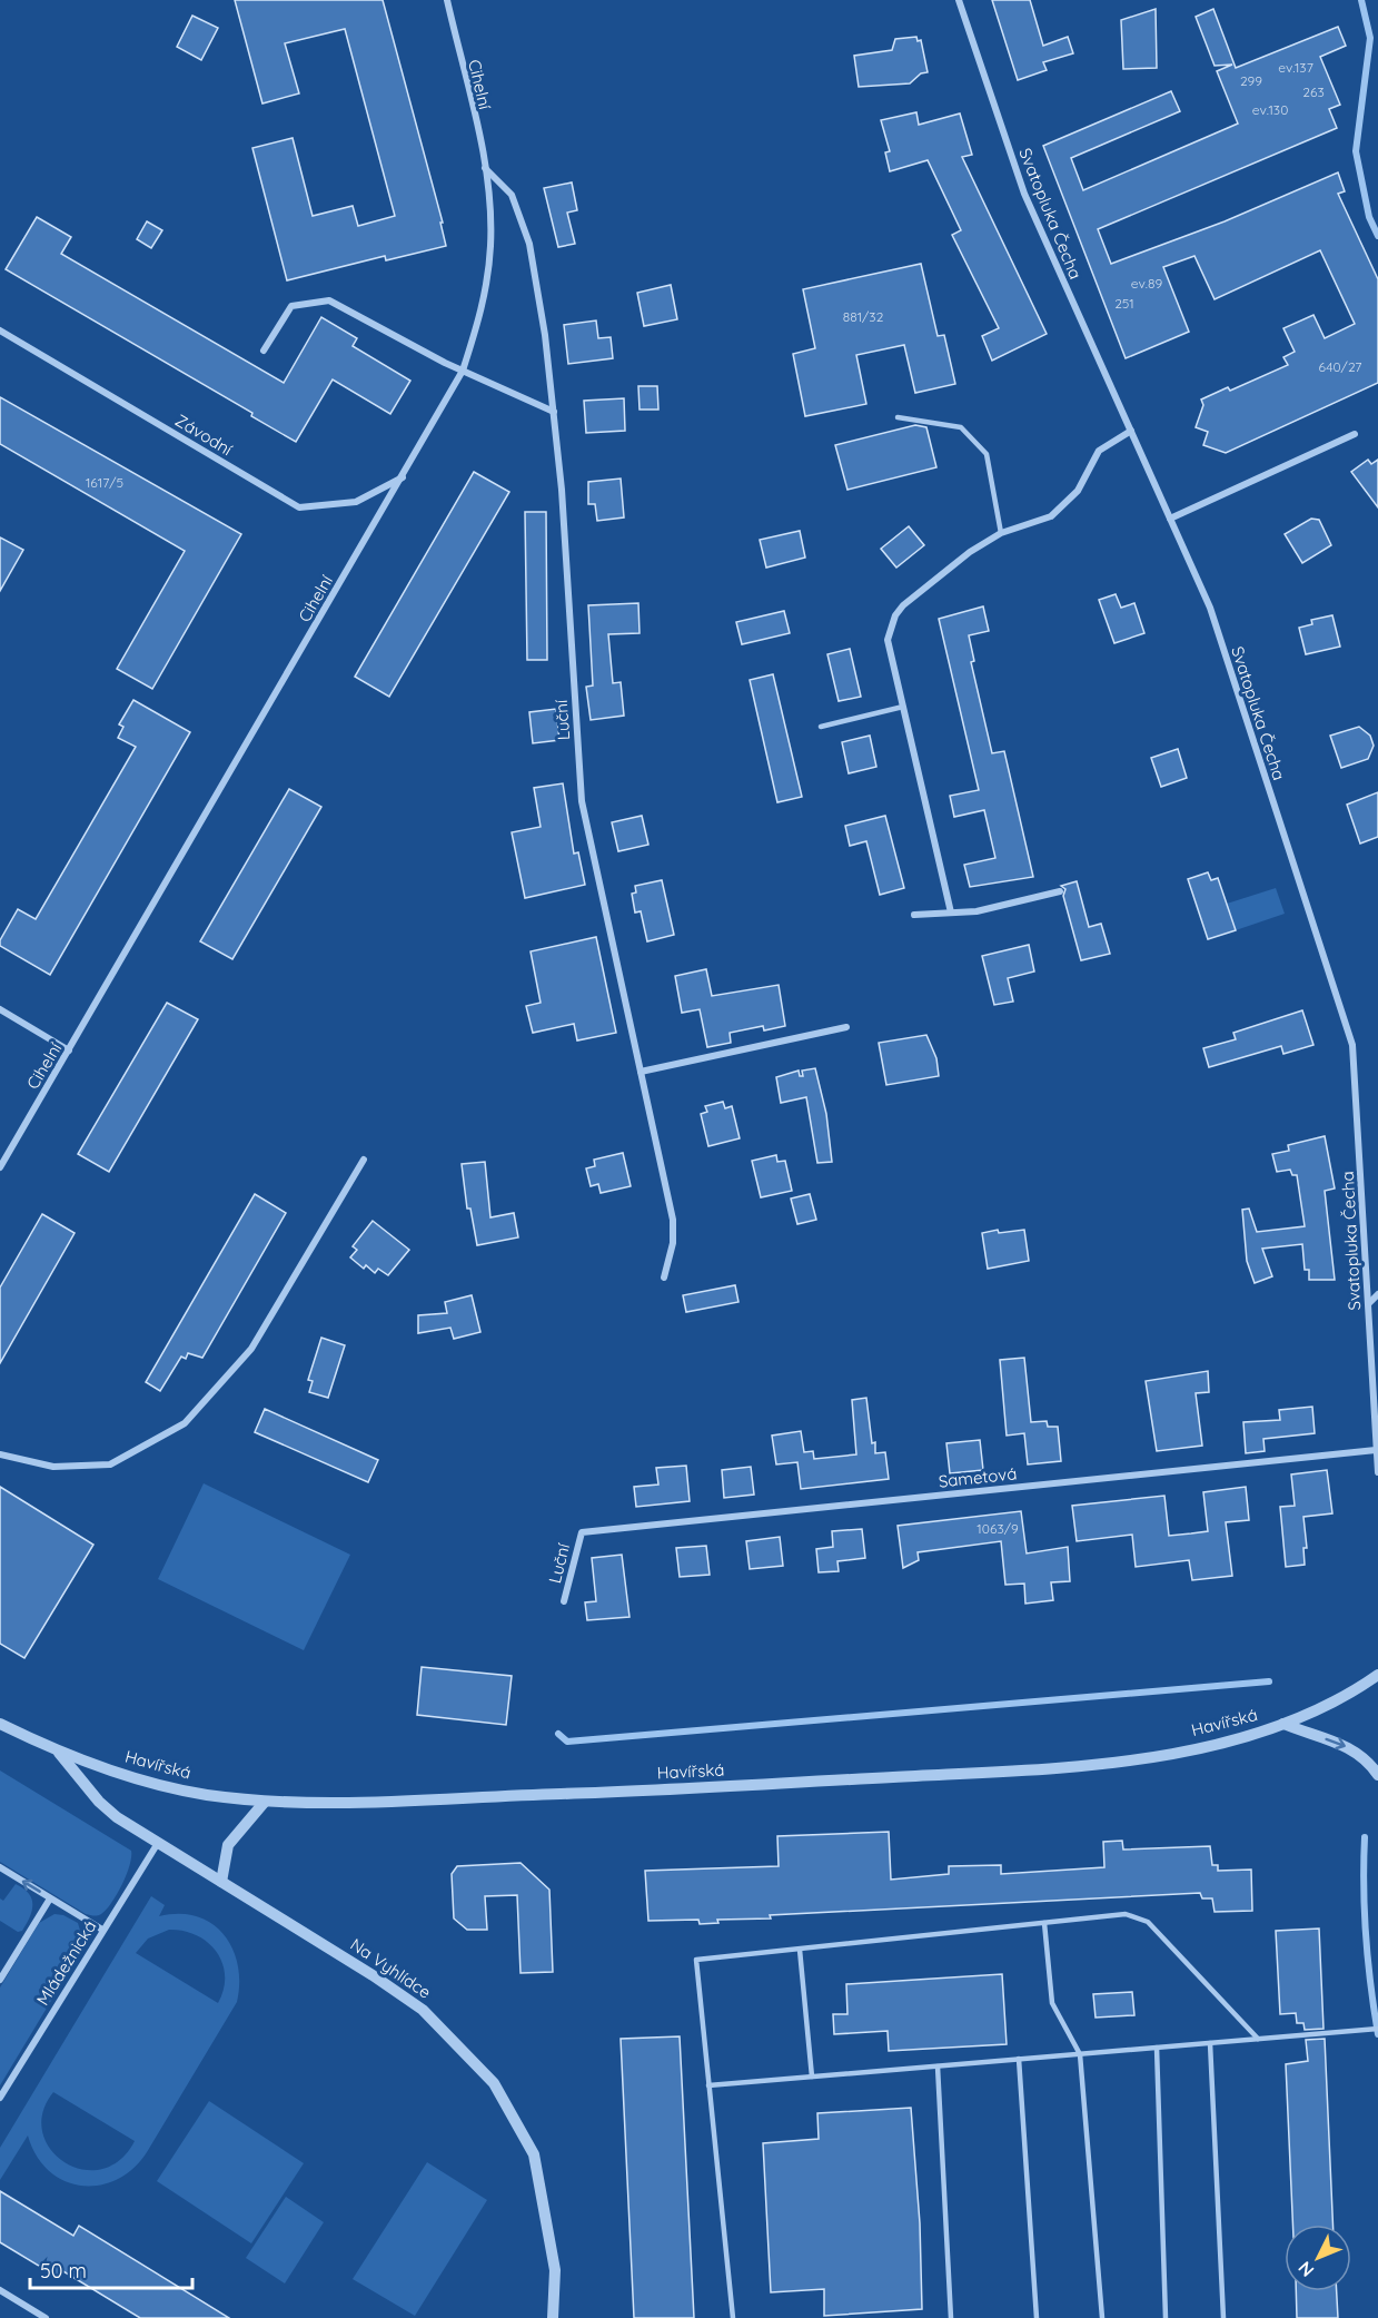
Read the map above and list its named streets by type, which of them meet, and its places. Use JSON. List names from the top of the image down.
{
  "streets": {
    "street": [
      "Cihelní",
      "Svatopluka Čecha",
      "Závodní",
      "Luční",
      "Sametová",
      "Havířská",
      "Mládežnická",
      "Na Vyhlídce"
    ]
  },
  "crossings": [
    ["Cihelní", "Závodní"],
    ["Cihelní", "Luční"],
    ["Svatopluka Čecha", "Sametová"],
    ["Luční", "Sametová"],
    ["Havířská", "Na Vyhlídce"],
    ["Mládežnická", "Na Vyhlídce"]
  ],
  "house_numbers": [
    "ev.137",
    "299",
    "263",
    "ev.130",
    "ev.89",
    "251",
    "881/32",
    "640/27",
    "1617/5",
    "1063/9"
  ],
  "scale_bar": "50 m",
  "north": "bottom left"
}
